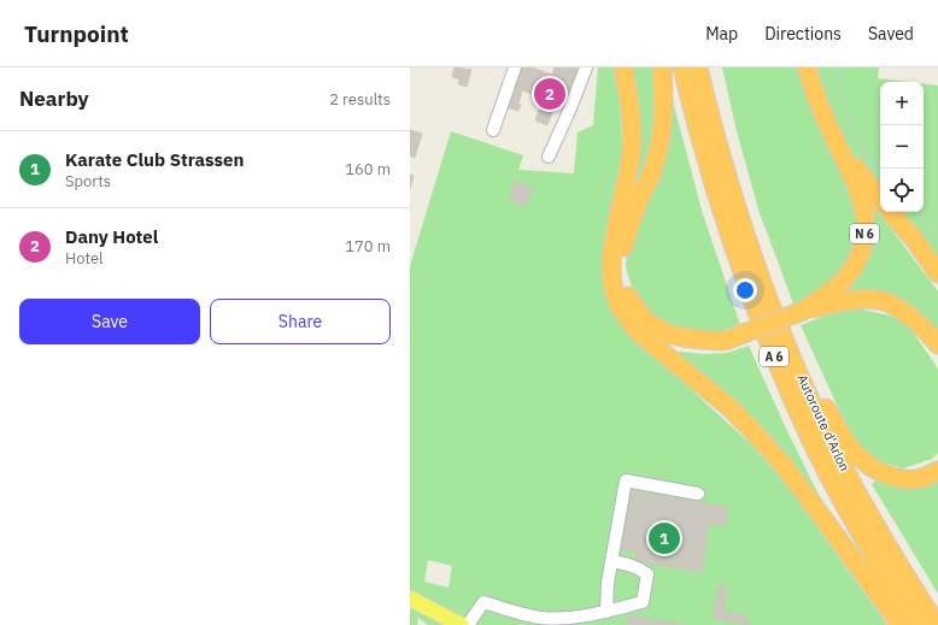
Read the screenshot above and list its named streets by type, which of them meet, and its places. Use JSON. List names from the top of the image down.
{
  "streets": {
    "highway": ["N 6", "A 6", "Autoroute d'Arlon"]
  },
  "crossings": [
    ["N 6", "A 6"],
    ["A 6", "Autoroute d'Arlon"]
  ],
  "page": {
    "header": "Turnpoint",
    "nav": ["Map", "Directions", "Saved"],
    "heading": ["Nearby", "2 results"],
    "pins": ["2", "1"],
    "map_buttons": ["+", "−"],
    "list": [
      {
        "mark": "1",
        "name": "Karate Club Strassen",
        "note": "Sports",
        "value": "160 m"
      },
      {
        "mark": "2",
        "name": "Dany Hotel",
        "note": "Hotel",
        "value": "170 m"
      }
    ],
    "buttons": ["Save", "Share"]
  }
}
